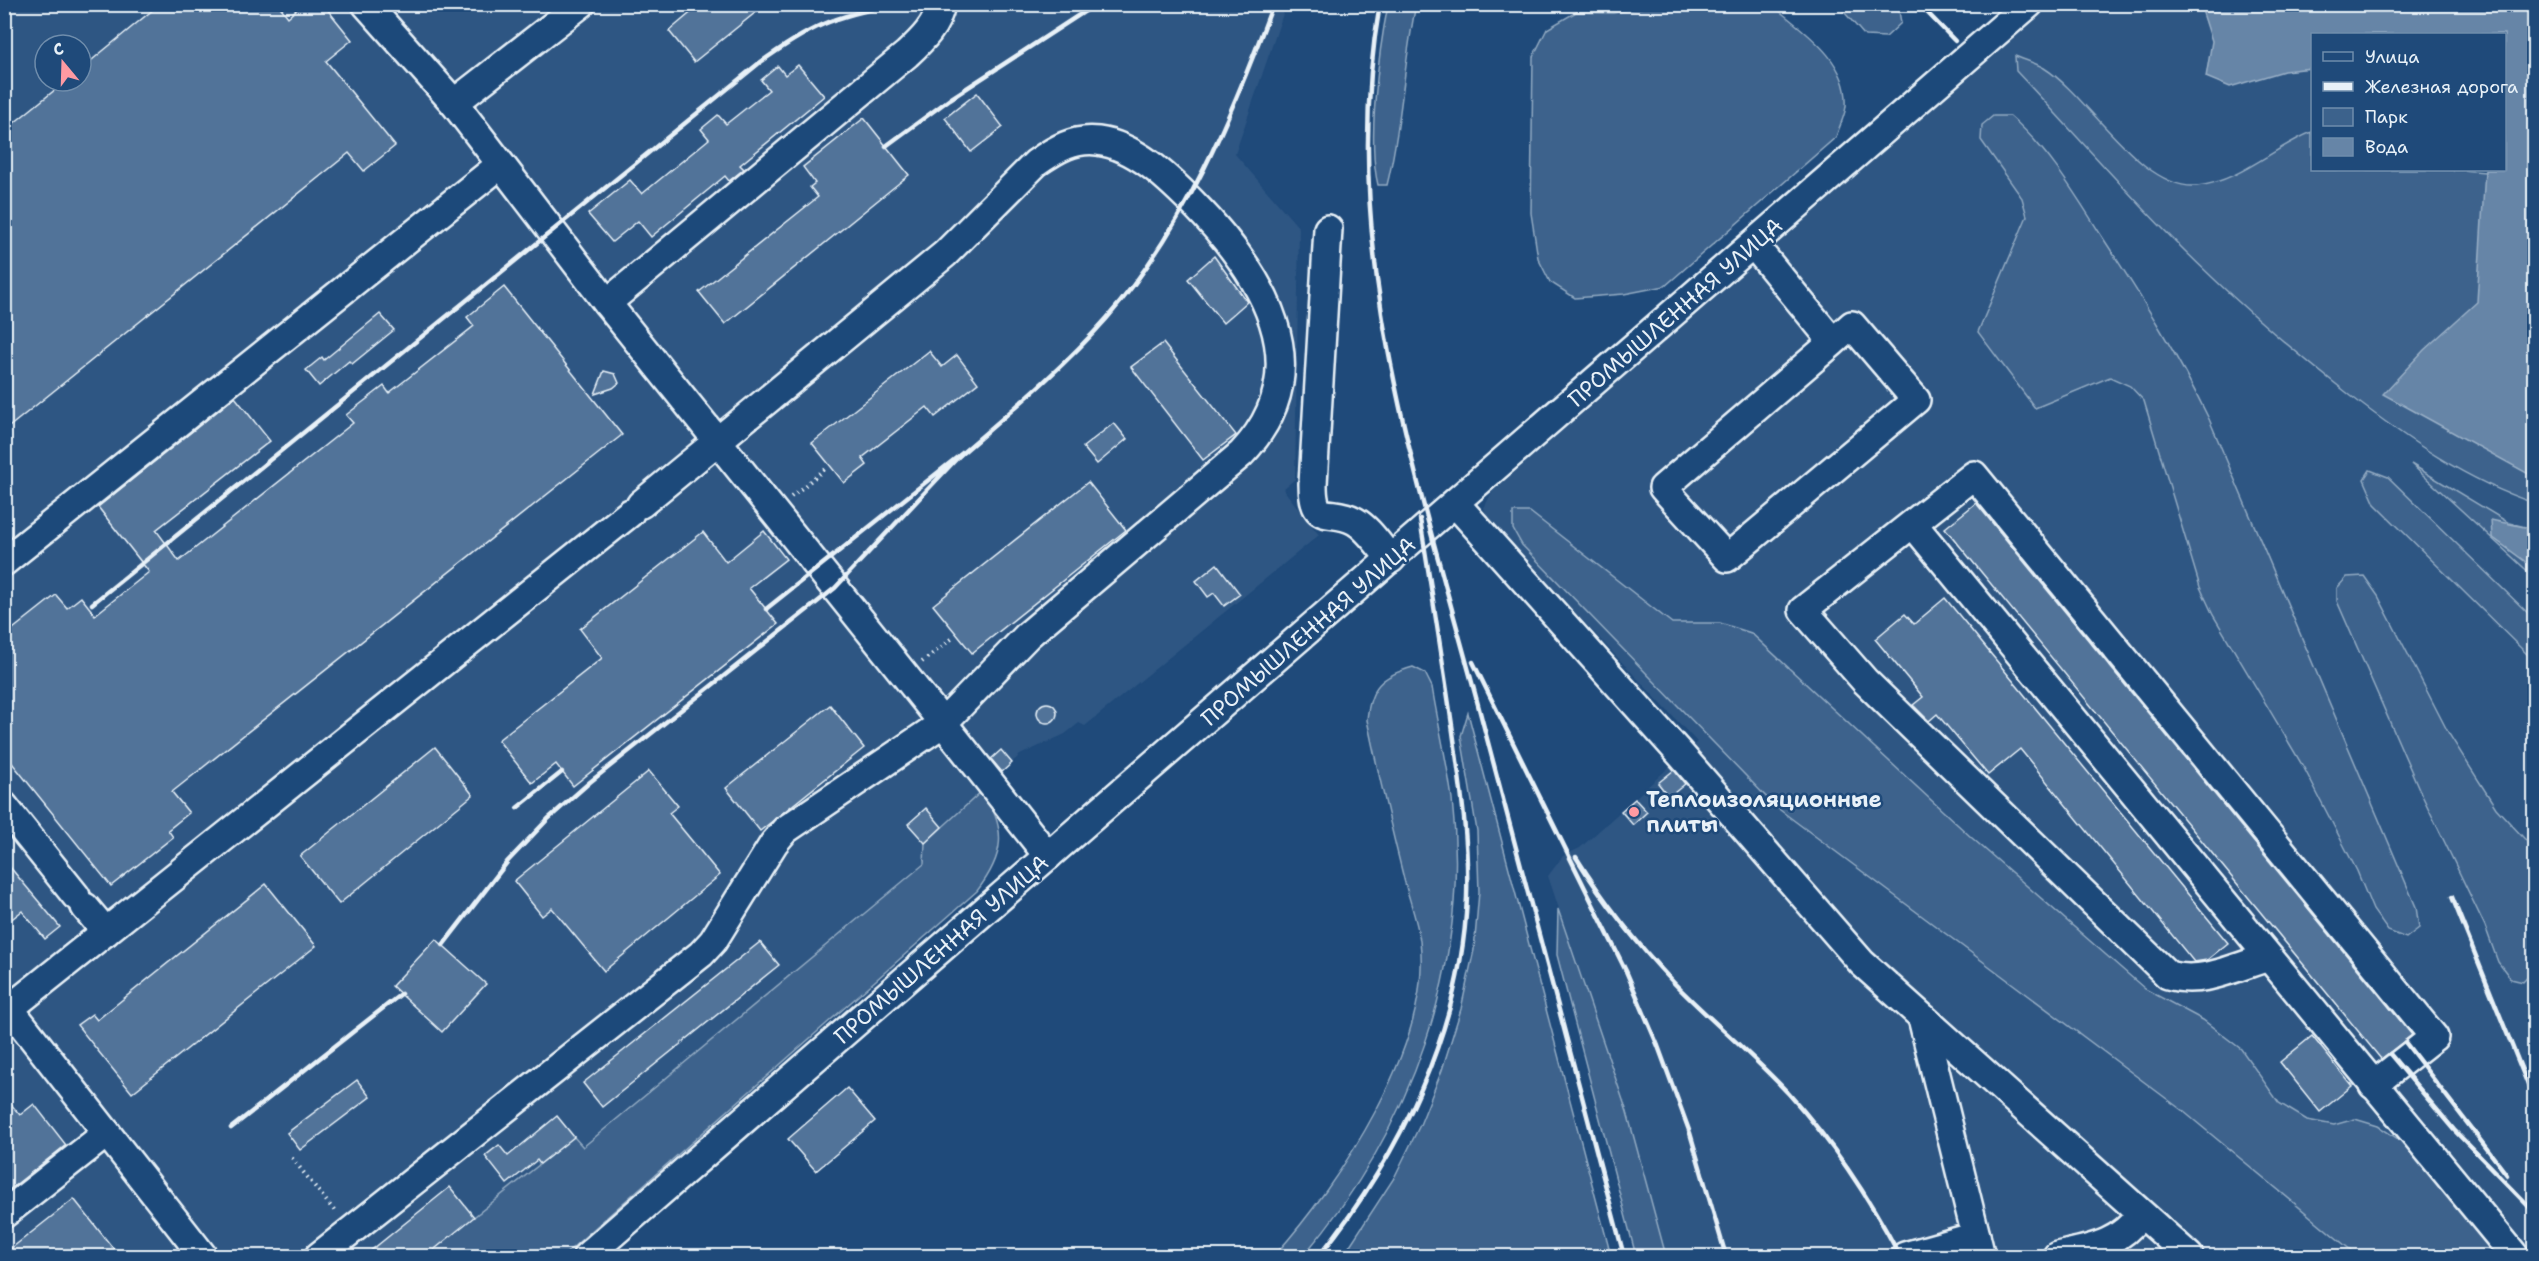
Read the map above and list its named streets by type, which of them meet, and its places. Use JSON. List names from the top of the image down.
{
  "streets": {
    "street": ["ПРОМЫШЛЕННАЯ УЛИЦА"]
  },
  "places": ["Теплоизоляционные плиты"],
  "legend": [
    "Улица",
    "Железная дорога",
    "Парк",
    "Вода"
  ],
  "north": "top"
}
